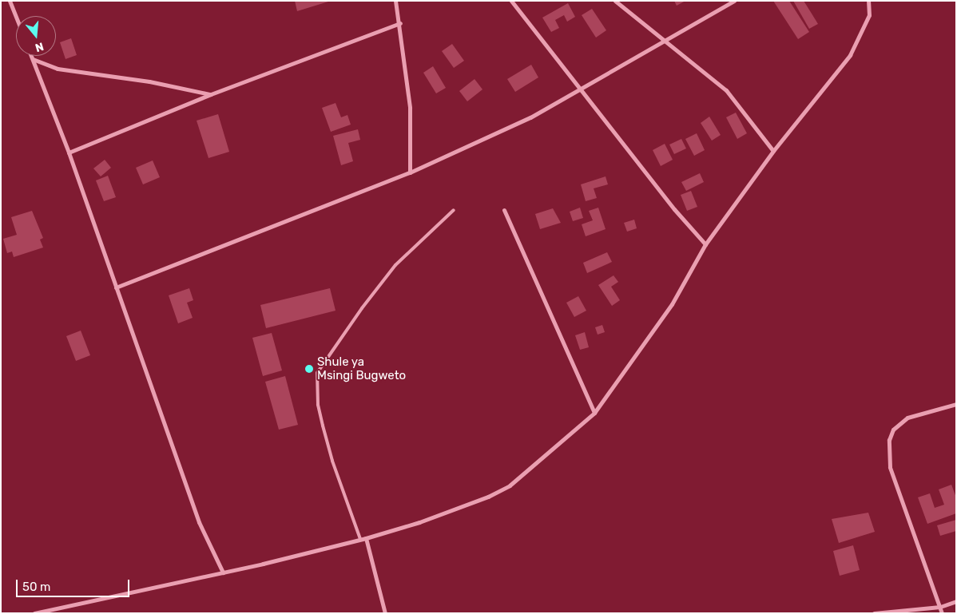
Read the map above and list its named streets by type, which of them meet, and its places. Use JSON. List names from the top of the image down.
{
  "places": ["Shule ya Msingi Bugweto"],
  "scale_bar": "50 m",
  "north": "bottom"
}
